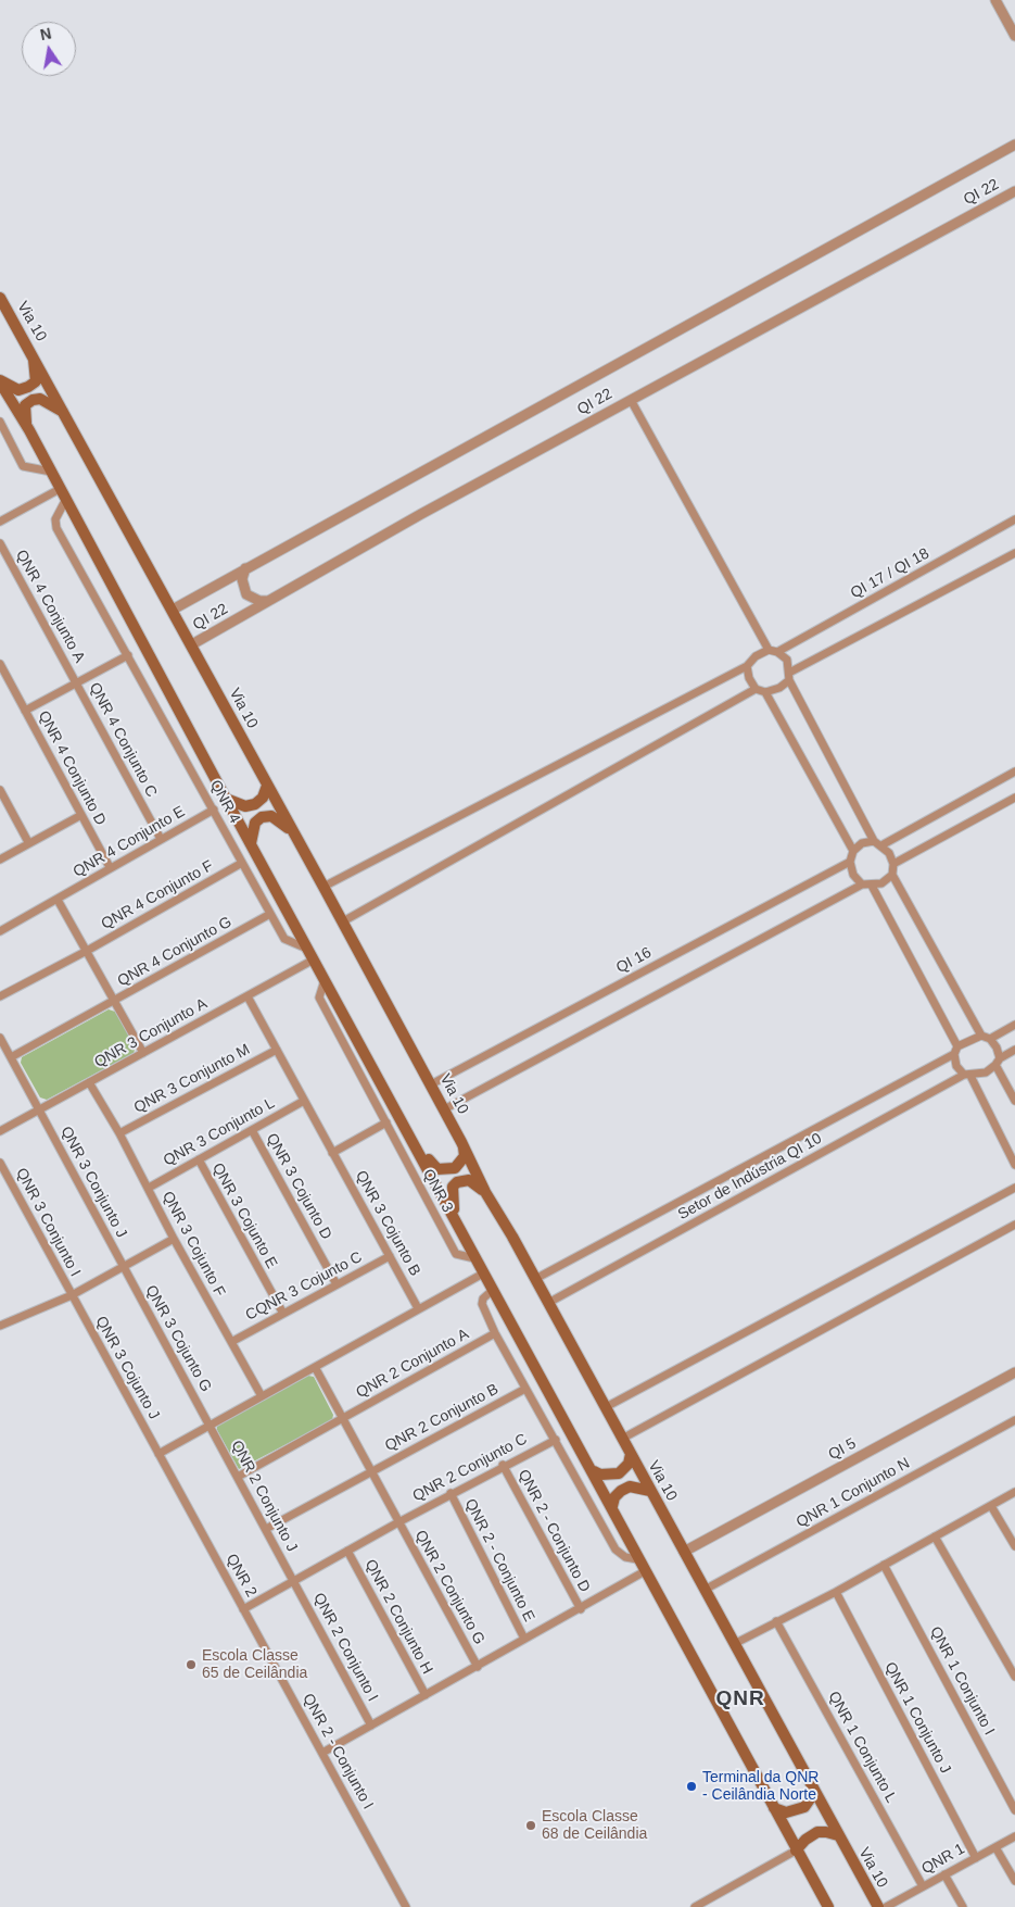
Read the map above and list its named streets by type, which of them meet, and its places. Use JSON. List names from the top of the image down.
{
  "streets": {
    "main road": ["Via 10"],
    "street": [
      "QI 22",
      "QI 17 / QI 18",
      "QNR 4 Conjunto A",
      "QNR 4 Conjunto C",
      "QNR 4 Conjunto D",
      "QNR 4",
      "QNR 4 Conjunto E",
      "QNR 4 Conjunto F",
      "QNR 4 Conjunto G",
      "QI 16",
      "QNR 3 Conjunto A",
      "QNR 3 Conjunto M",
      "QNR 3 Conjunto L",
      "Setor de Indústria QI 10",
      "QNR 3 Conjunto J",
      "QNR 3 Cojunto D",
      "QNR 3",
      "QNR 3 Cojunto E",
      "QNR 3 Conjunto I",
      "QNR 3 Cojunto B",
      "QNR 3 Cojunto F",
      "CQNR 3 Cojunto C",
      "QNR 3 Cojunto G",
      "QNR 2 Conjunto A",
      "QNR 3 Cojunto J",
      "QNR 2 Conjunto B",
      "QI 5",
      "QNR 2 Conjunto C",
      "QNR 1 Conjunto N",
      "QNR 2 Conjunto J",
      "QNR 2 - Conjunto D",
      "QNR 2 - Conjunto E",
      "QNR 2",
      "QNR 2 Conjunto G",
      "QNR 2 Conjunto H",
      "QNR 2 Conjunto I",
      "QNR 1 Conjunto I",
      "QNR 1 Conjunto J",
      "QNR 1 Conjunto L",
      "QNR 2 - Conjunto I",
      "QNR 1"
    ]
  },
  "crossings": [
    ["QI 22", "Via 10"],
    ["Via 10", "QI 16"],
    ["Via 10", "Setor de Indústria QI 10"],
    ["Via 10", "QI 5"],
    ["Via 10", "QNR 1 Conjunto N"],
    ["QNR 4 Conjunto A", "QNR 4 Conjunto C"],
    ["QNR 4 Conjunto C", "QNR 4 Conjunto E"],
    ["QNR 4 Conjunto D", "QNR 4 Conjunto E"],
    ["QNR 4", "QNR 4 Conjunto E"],
    ["QNR 4", "QNR 4 Conjunto F"],
    ["QNR 4", "QNR 4 Conjunto G"],
    ["QNR 4 Conjunto G", "QNR 3 Conjunto A"],
    ["QNR 3 Conjunto A", "QNR 3 Conjunto J"],
    ["QNR 3 Conjunto L", "QNR 3 Cojunto D"],
    ["QNR 3 Conjunto L", "QNR 3 Cojunto E"],
    ["QNR 3 Conjunto L", "QNR 3 Cojunto F"],
    ["QNR 3 Conjunto J", "QNR 3 Cojunto G"],
    ["QNR 3 Cojunto D", "CQNR 3 Cojunto C"],
    ["QNR 3 Cojunto E", "CQNR 3 Cojunto C"],
    ["QNR 3 Conjunto I", "QNR 3 Cojunto J"],
    ["QNR 3 Cojunto B", "CQNR 3 Cojunto C"],
    ["QNR 3 Cojunto F", "CQNR 3 Cojunto C"],
    ["QNR 3 Cojunto G", "QNR 2 Conjunto J"],
    ["QNR 3 Cojunto J", "QNR 2"],
    ["QNR 2 Conjunto B", "QNR 2 Conjunto J"],
    ["QNR 2 Conjunto C", "QNR 2 - Conjunto D"],
    ["QNR 2 Conjunto C", "QNR 2 - Conjunto E"],
    ["QNR 2 Conjunto C", "QNR 2"],
    ["QNR 2 Conjunto C", "QNR 2 Conjunto G"],
    ["QNR 2 Conjunto J", "QNR 2"],
    ["QNR 2 Conjunto J", "QNR 2 Conjunto I"],
    ["QNR 2", "QNR 2 Conjunto G"],
    ["QNR 2", "QNR 2 Conjunto H"],
    ["QNR 2", "QNR 2 Conjunto I"],
    ["QNR 2", "QNR 2 - Conjunto I"],
    ["QNR 1 Conjunto J", "QNR 1"],
    ["QNR 1 Conjunto L", "QNR 1"]
  ],
  "districts": ["QNR"],
  "places": ["Escola Classe 65 de Ceilândia", "Terminal da QNR - Ceilândia Norte", "Escola Classe 68 de Ceilândia"],
  "north": "top"
}
